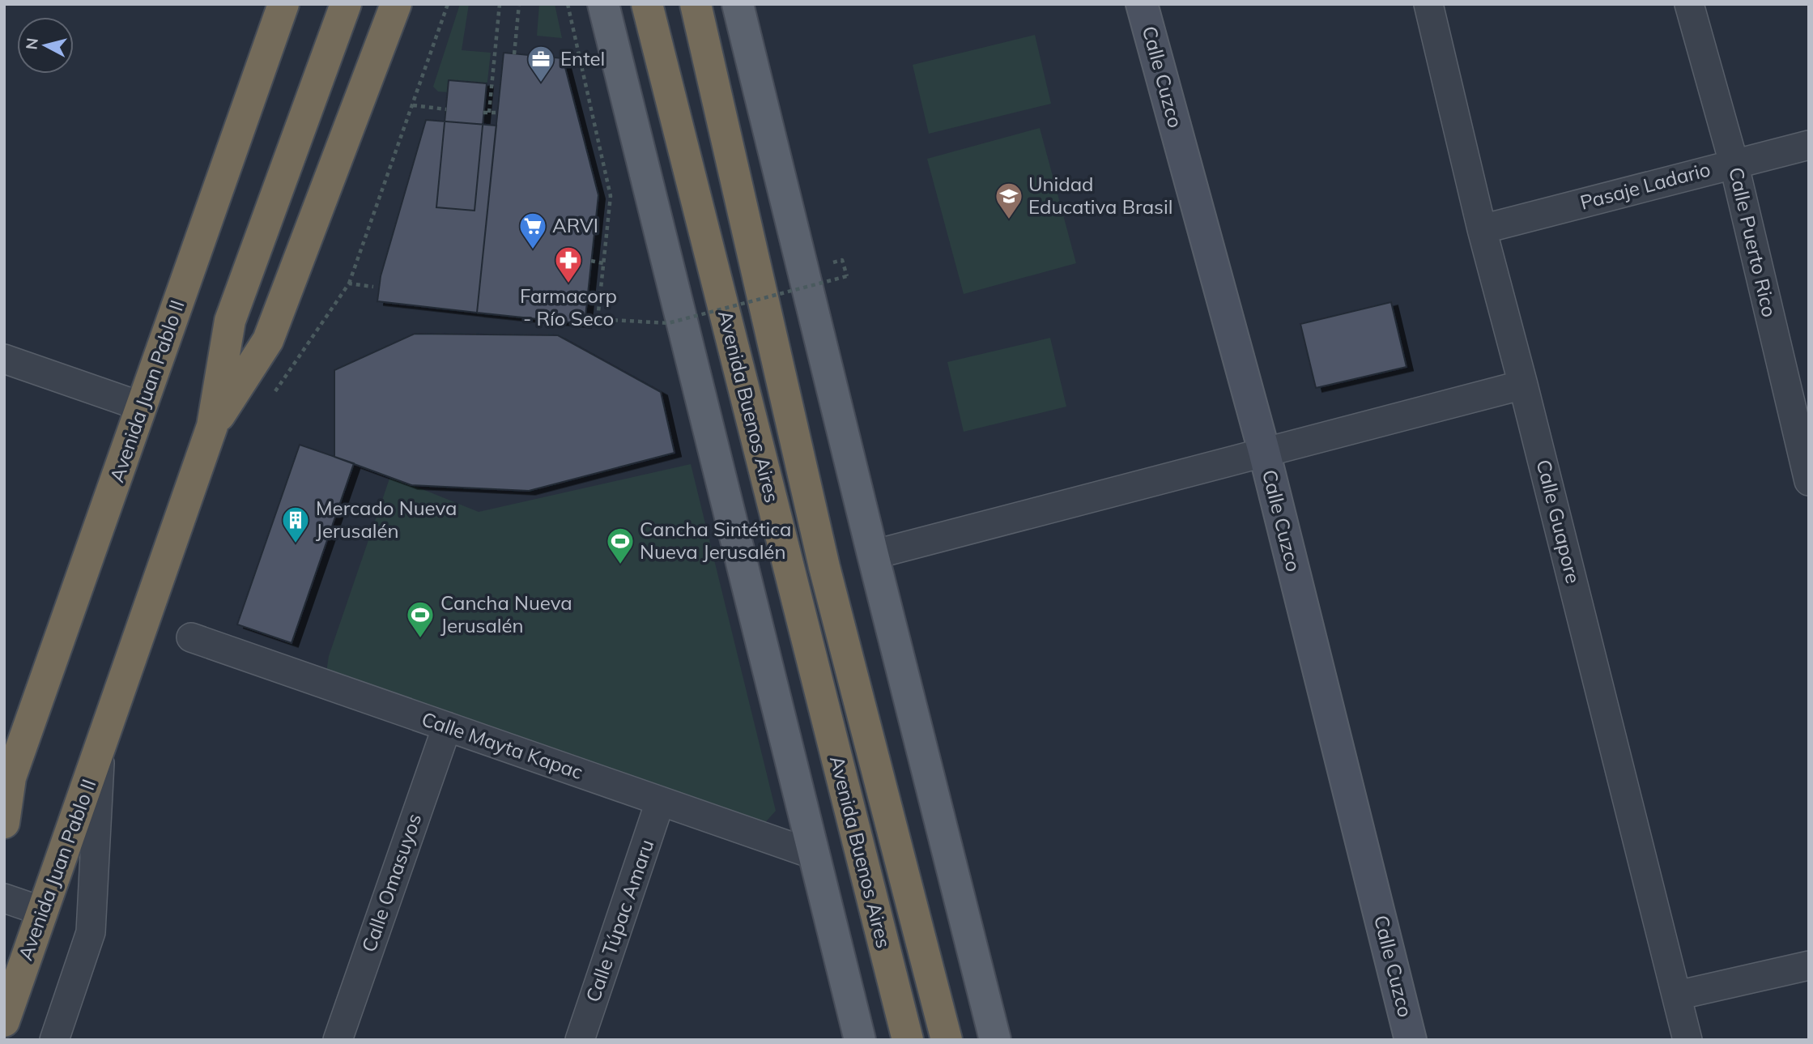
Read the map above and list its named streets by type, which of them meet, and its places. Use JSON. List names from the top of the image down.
{
  "streets": {
    "highway": ["Avenida Juan Pablo II", "Avenida Buenos Aires"],
    "street": [
      "Calle Cuzco",
      "Pasaje Ladario",
      "Calle Puerto Rico",
      "Calle Guapore",
      "Calle Mayta Kapac",
      "Calle Omasuyos",
      "Calle Túpac Amaru"
    ]
  },
  "crossings": [
    ["Pasaje Ladario", "Calle Puerto Rico"],
    ["Pasaje Ladario", "Calle Guapore"],
    ["Calle Mayta Kapac", "Calle Omasuyos"],
    ["Calle Mayta Kapac", "Calle Túpac Amaru"]
  ],
  "places": {
    "office": ["Entel"],
    "school or university": ["Unidad Educativa Brasil"],
    "supermarket": ["ARVI"],
    "pharmacy": ["Farmacorp - Río Seco"],
    "building": ["Mercado Nueva Jerusalén"],
    "sports": ["Cancha Sintética Nueva Jerusalén", "Cancha Nueva Jerusalén"]
  },
  "north": "left"
}
